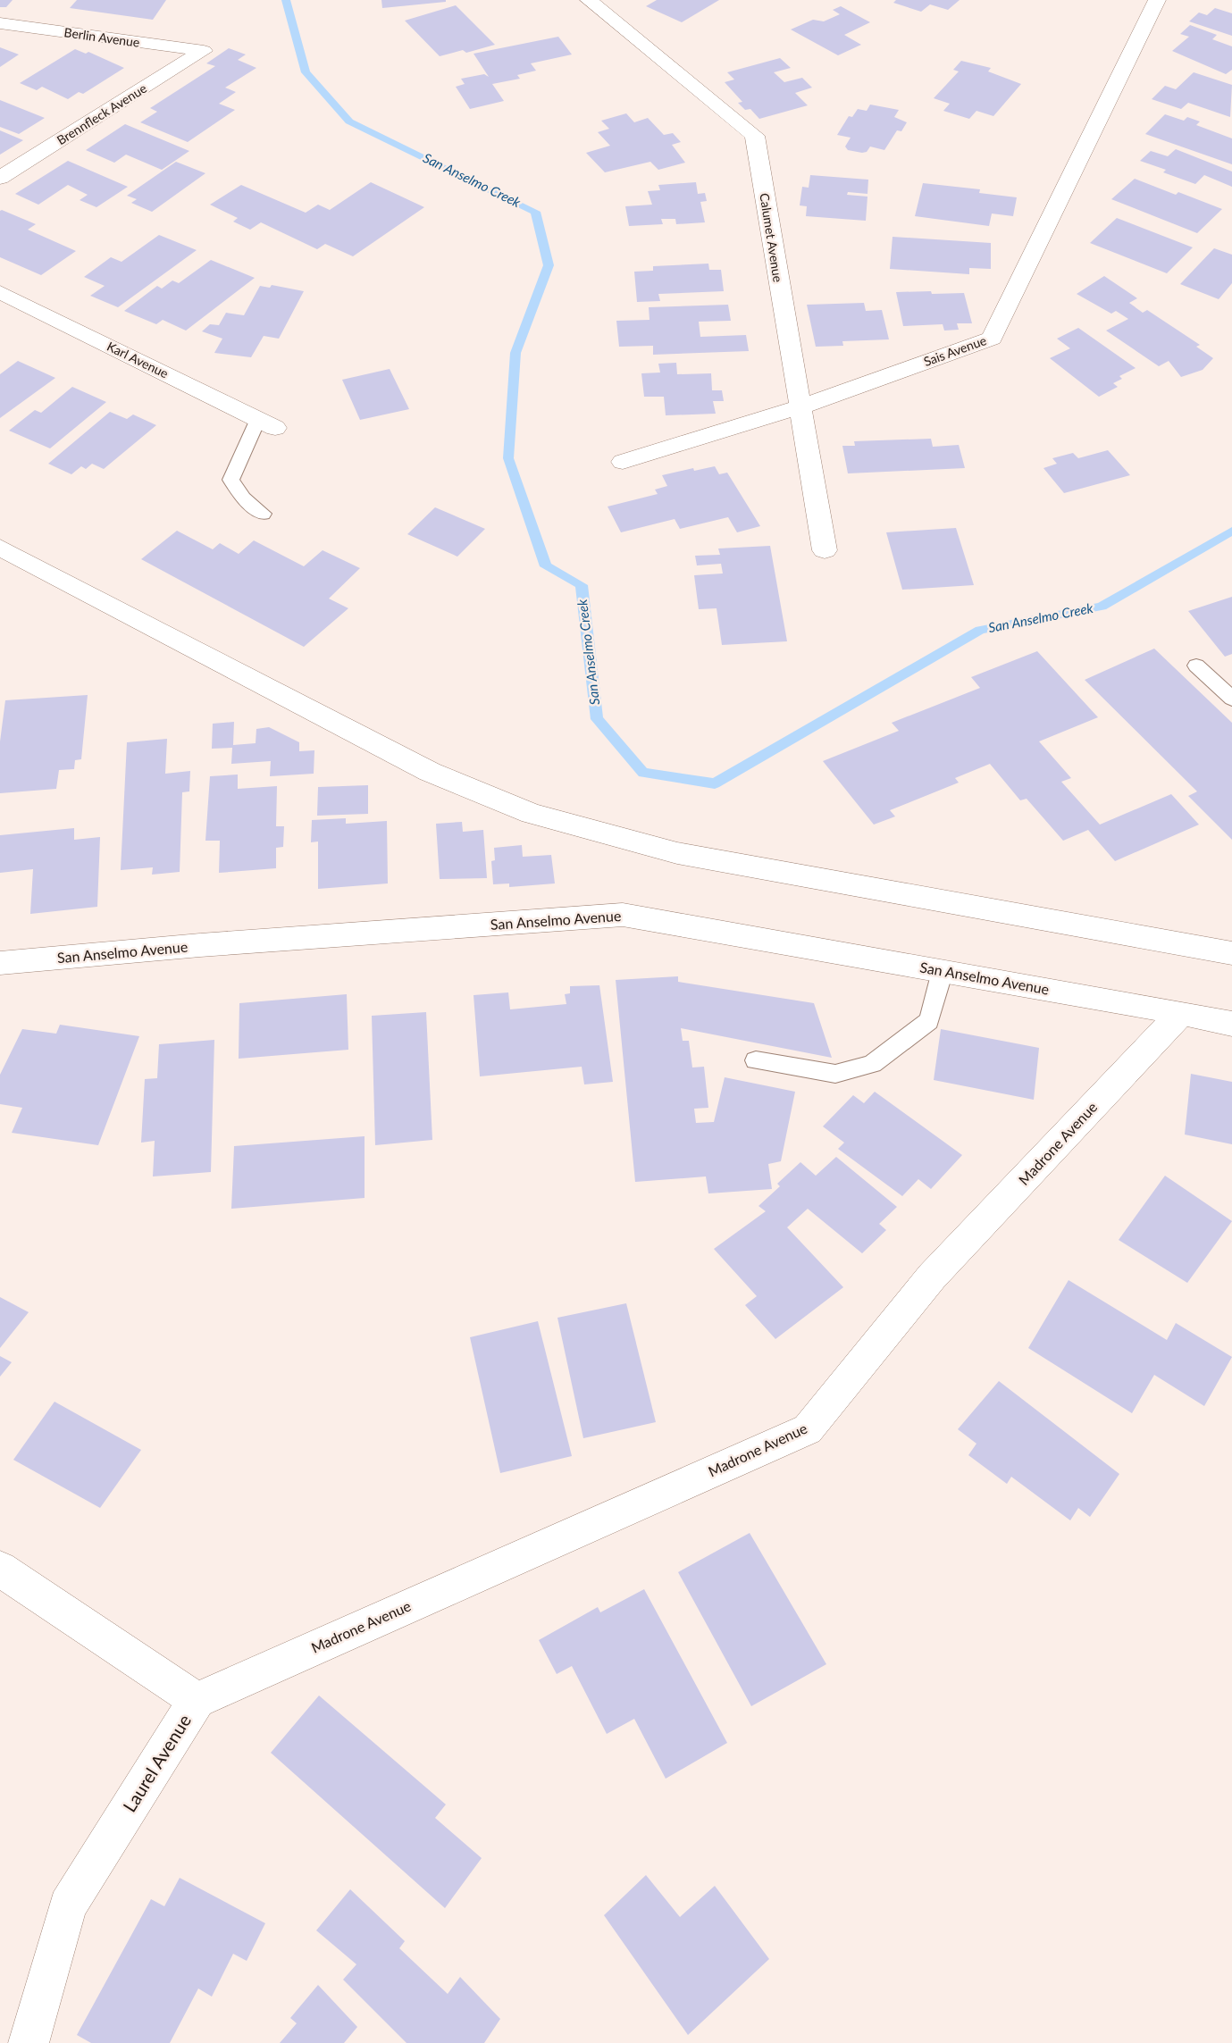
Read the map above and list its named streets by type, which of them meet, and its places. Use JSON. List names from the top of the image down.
{
  "streets": {
    "street": [
      "Berlin Avenue",
      "Brennfleck Avenue",
      "Calumet Avenue",
      "Sais Avenue",
      "Karl Avenue",
      "San Anselmo Avenue",
      "Madrone Avenue",
      "Laurel Avenue"
    ]
  },
  "crossings": [
    ["Berlin Avenue", "Brennfleck Avenue"],
    ["Calumet Avenue", "Sais Avenue"],
    ["San Anselmo Avenue", "Madrone Avenue"],
    ["Madrone Avenue", "Laurel Avenue"]
  ],
  "water": ["San Anselmo Creek"]
}
